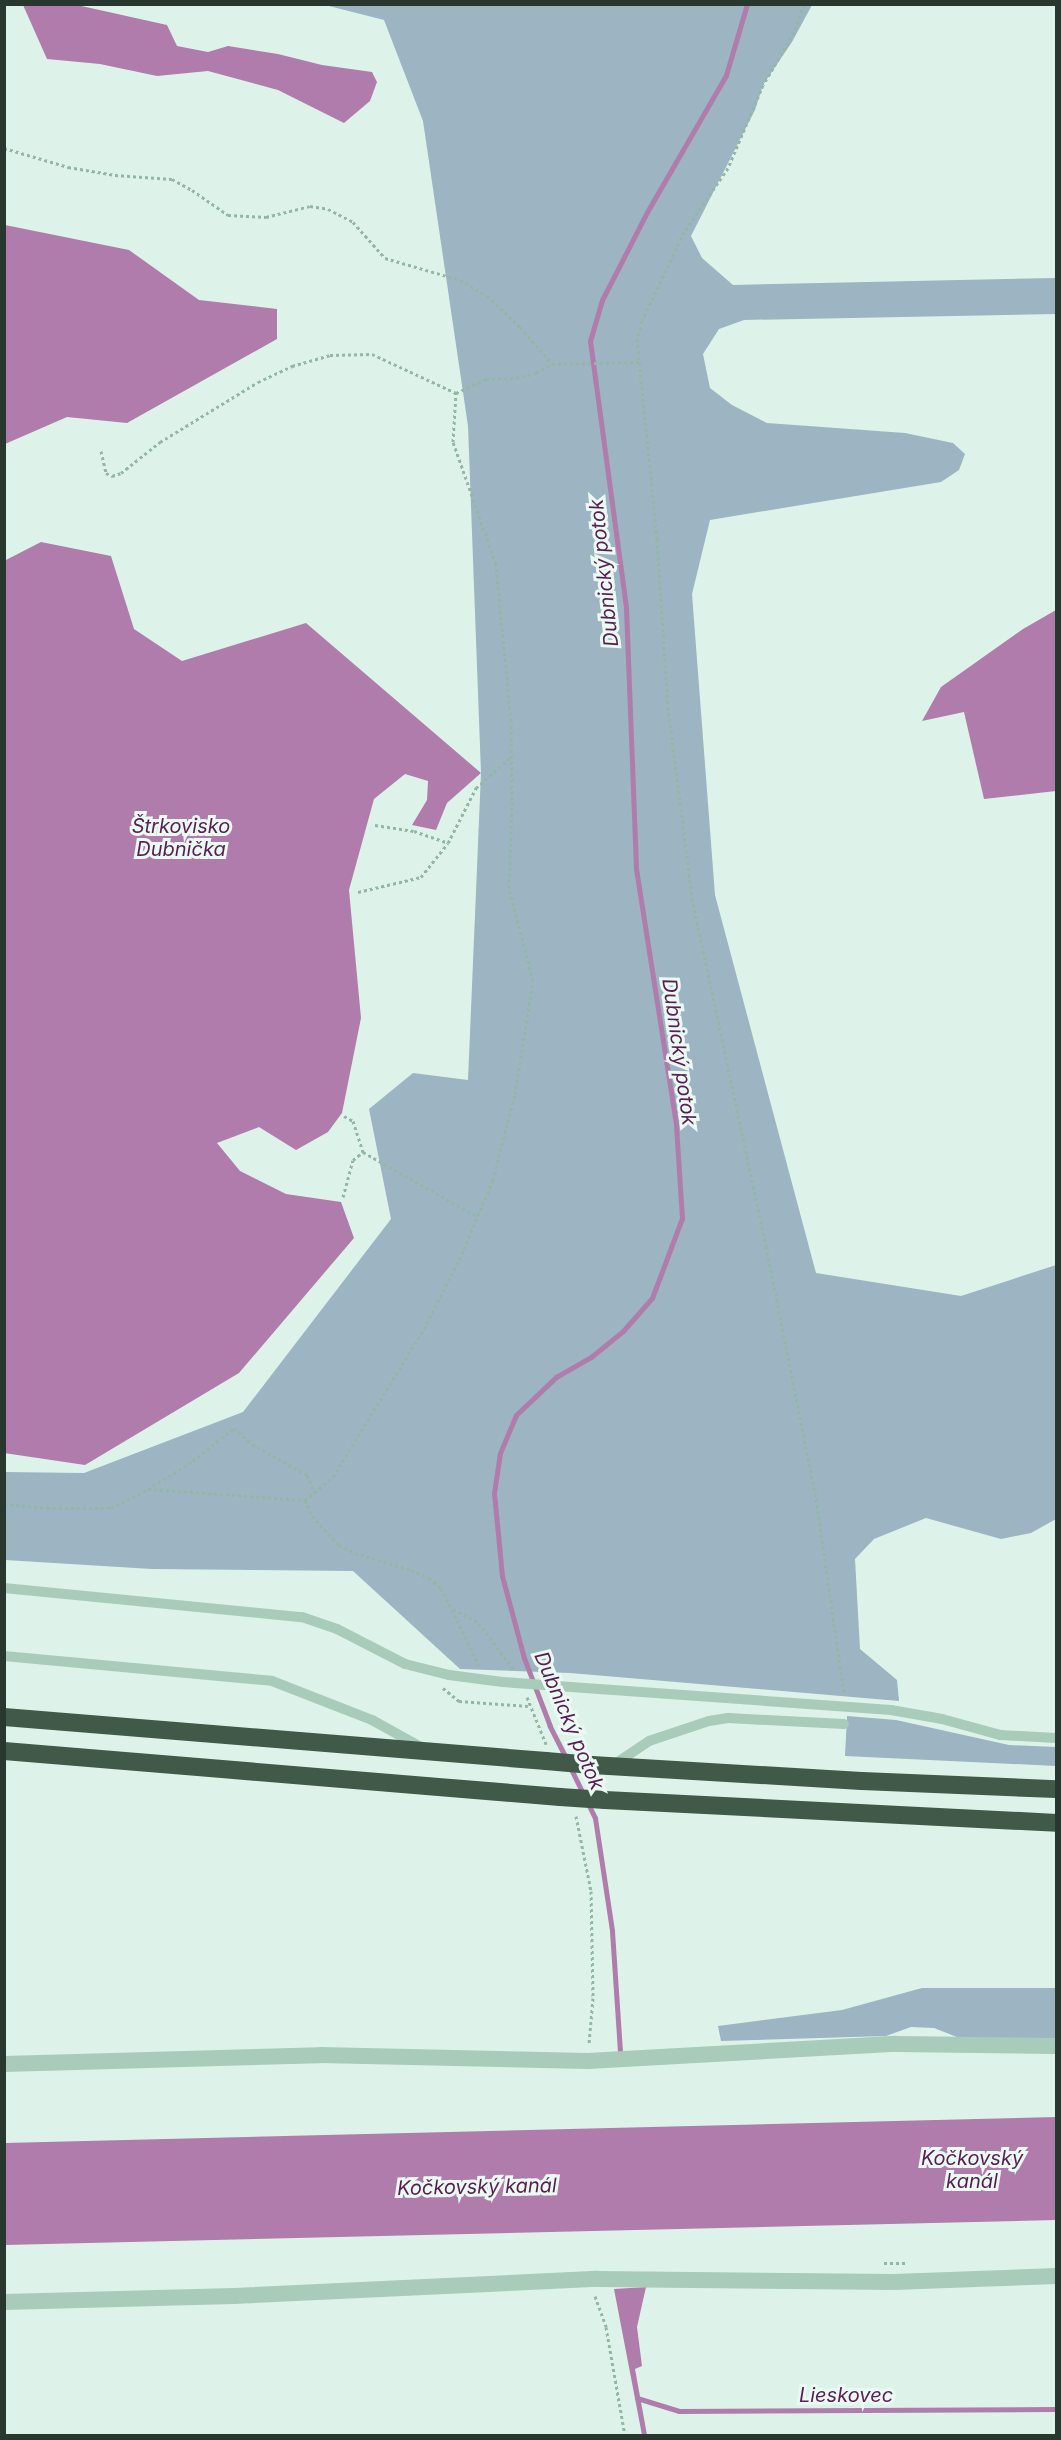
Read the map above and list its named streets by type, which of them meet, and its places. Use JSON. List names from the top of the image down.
{
  "water": [
    "Dubnický potok",
    "Štrkovisko Dubnička",
    "Kočkovský kanál",
    "Lieskovec"
  ]
}
